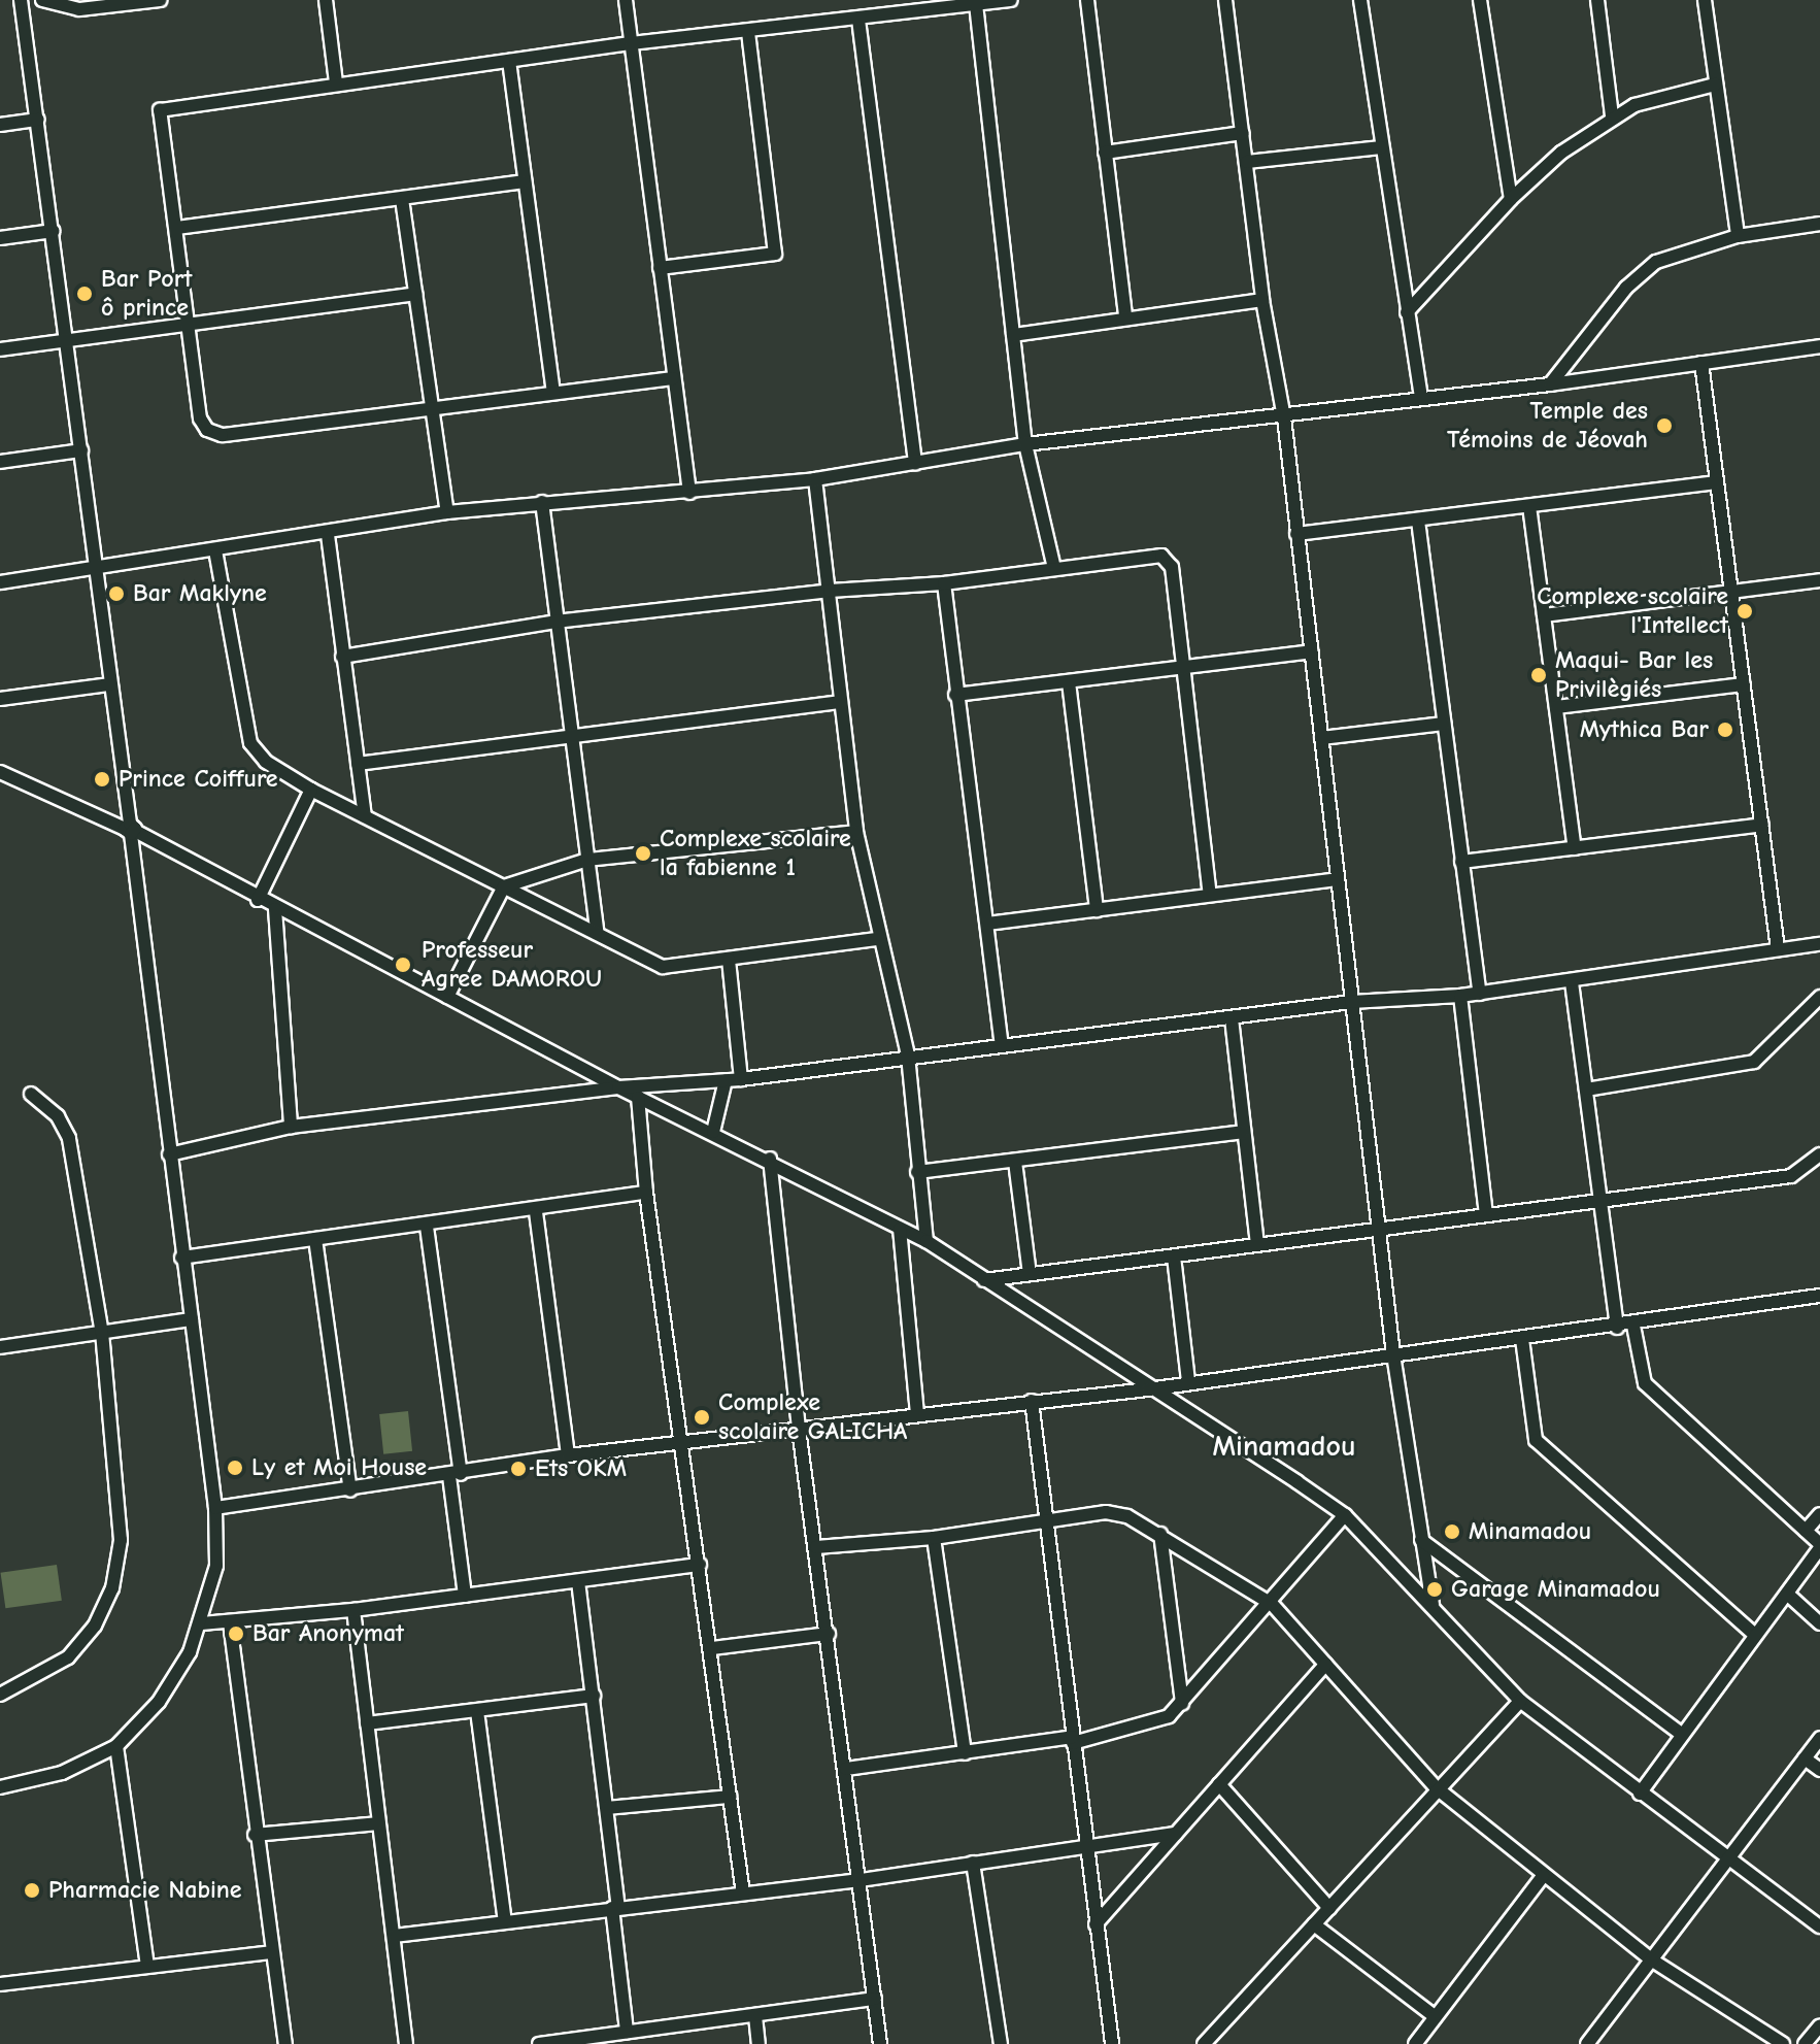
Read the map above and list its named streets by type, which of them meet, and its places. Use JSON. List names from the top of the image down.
{
  "districts": ["Minamadou"],
  "places": [
    "Bar Port ô prince",
    "Temple des Témoins de Jéovah",
    "Bar Maklyne",
    "Complexe scolaire l'Intellect",
    "Maqui- Bar les Privilègiés",
    "Mythica Bar",
    "Prince Coiffure",
    "Complexe scolaire la fabienne 1",
    "Professeur Agree DAMOROU",
    "Complexe scolaire GALICHA",
    "Ly et Moi House",
    "Ets OKM",
    "Minamadou",
    "Garage Minamadou",
    "Bar Anonymat",
    "Pharmacie Nabine"
  ]
}
